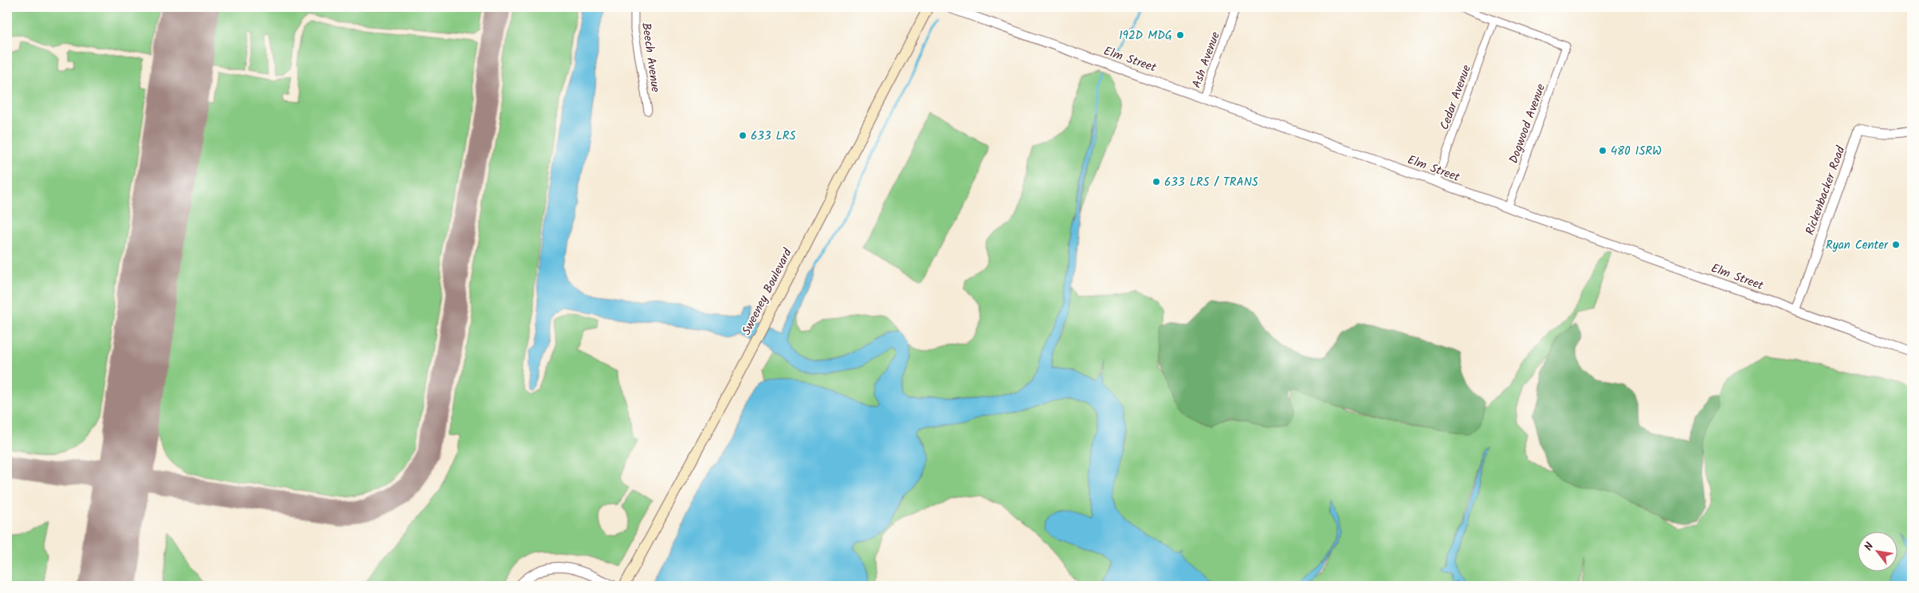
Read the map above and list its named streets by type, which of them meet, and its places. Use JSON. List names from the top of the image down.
{
  "streets": {
    "main road": ["Sweeney Boulevard"],
    "street": [
      "Beech Avenue",
      "Elm Street",
      "Ash Avenue",
      "Cedar Avenue",
      "Dogwood Avenue",
      "Rickenbacker Road"
    ]
  },
  "crossings": [
    ["Elm Street", "Ash Avenue"],
    ["Elm Street", "Cedar Avenue"],
    ["Elm Street", "Dogwood Avenue"],
    ["Elm Street", "Rickenbacker Road"],
    ["Cedar Avenue", "Dogwood Avenue"]
  ],
  "places": [
    "192D MDG",
    "633 LRS",
    "480 ISRW",
    "633 LRS / TRANS",
    "Ryan Center"
  ],
  "north": "top left"
}
